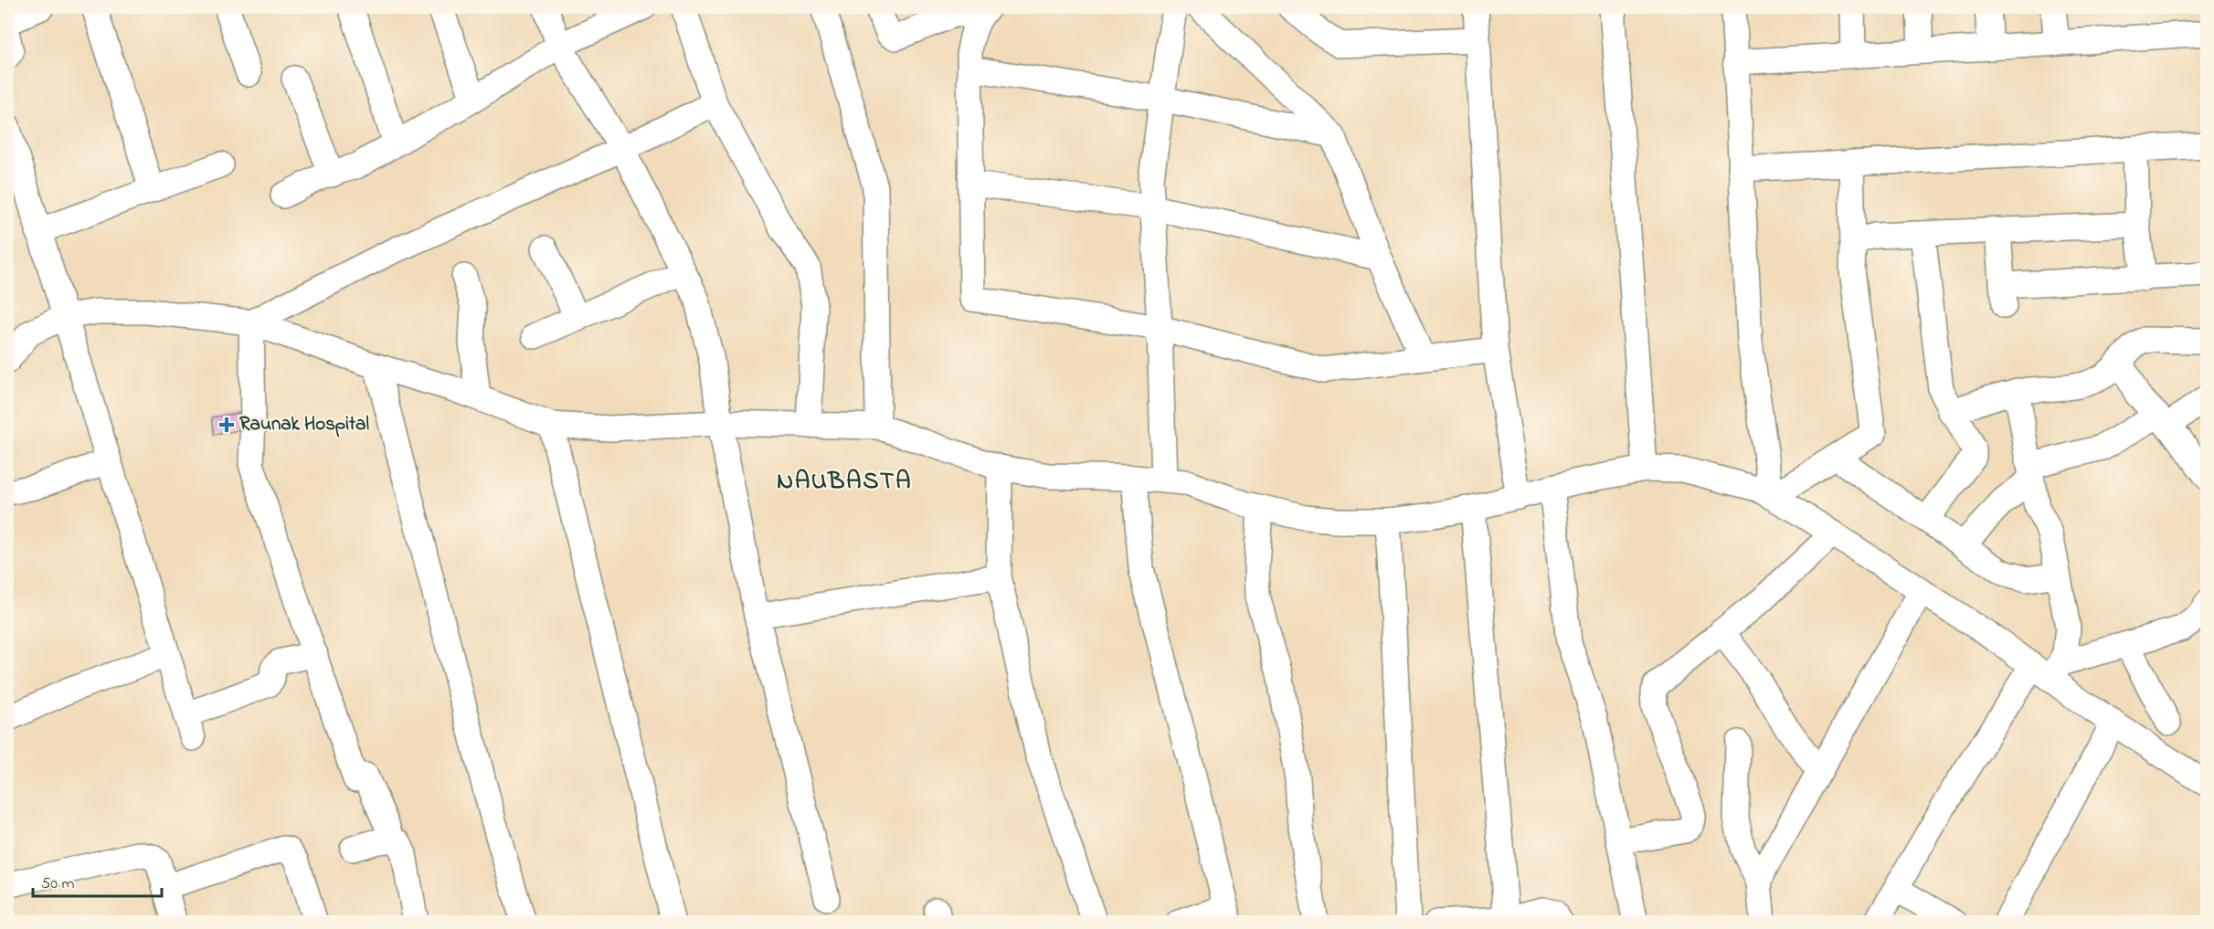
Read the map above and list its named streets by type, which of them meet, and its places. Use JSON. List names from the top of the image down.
{
  "districts": ["NAUBASTA"],
  "places": {
    "health": ["Raunak Hospital"]
  },
  "scale_bar": "50 m"
}
